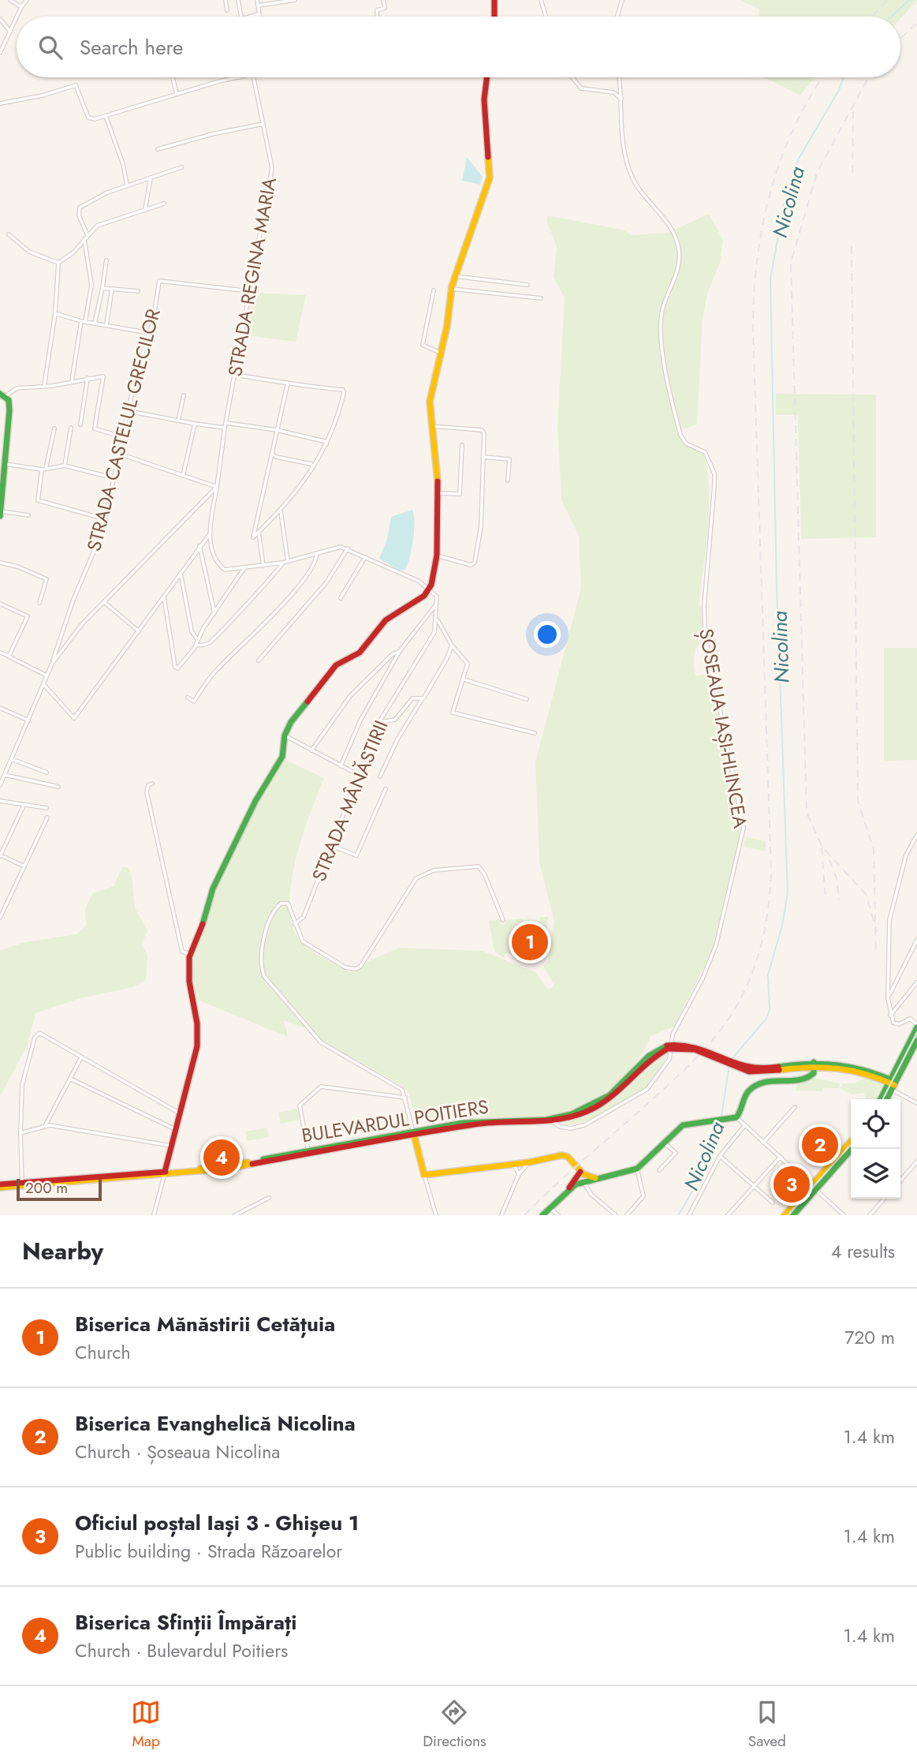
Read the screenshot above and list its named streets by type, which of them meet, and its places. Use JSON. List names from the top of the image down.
{
  "streets": {
    "street": [
      "STRADA REGINA MARIA",
      "STRADA CASTELUL GRECILOR",
      "ȘOSEAUA IAȘI-HLINCEA",
      "STRADA MÂNĂSTIRII",
      "BULEVARDUL POITIERS"
    ]
  },
  "crossings": [
    ["STRADA REGINA MARIA", "STRADA CASTELUL GRECILOR"],
    ["ȘOSEAUA IAȘI-HLINCEA", "BULEVARDUL POITIERS"]
  ],
  "water": ["Nicolina"],
  "scale_bar": "200 m",
  "page": {
    "search": "Search here",
    "pins": [
      "1",
      "2",
      "4",
      "3"
    ],
    "scale": "200 m",
    "heading": ["Nearby", "4 results"],
    "list": [
      {
        "mark": "1",
        "name": "Biserica Mănăstirii Cetățuia",
        "note": "Church",
        "value": "720 m"
      },
      {
        "mark": "2",
        "name": "Biserica Evanghelică Nicolina",
        "note": "Church · Șoseaua Nicolina",
        "value": "1.4 km"
      },
      {
        "mark": "3",
        "name": "Oficiul poștal Iași 3 - Ghișeu 1",
        "note": "Public building · Strada Răzoarelor",
        "value": "1.4 km"
      },
      {
        "mark": "4",
        "name": "Biserica Sfinții Împărați",
        "note": "Church · Bulevardul Poitiers",
        "value": "1.4 km"
      }
    ],
    "nav": ["Map", "Directions", "Saved"]
  }
}
